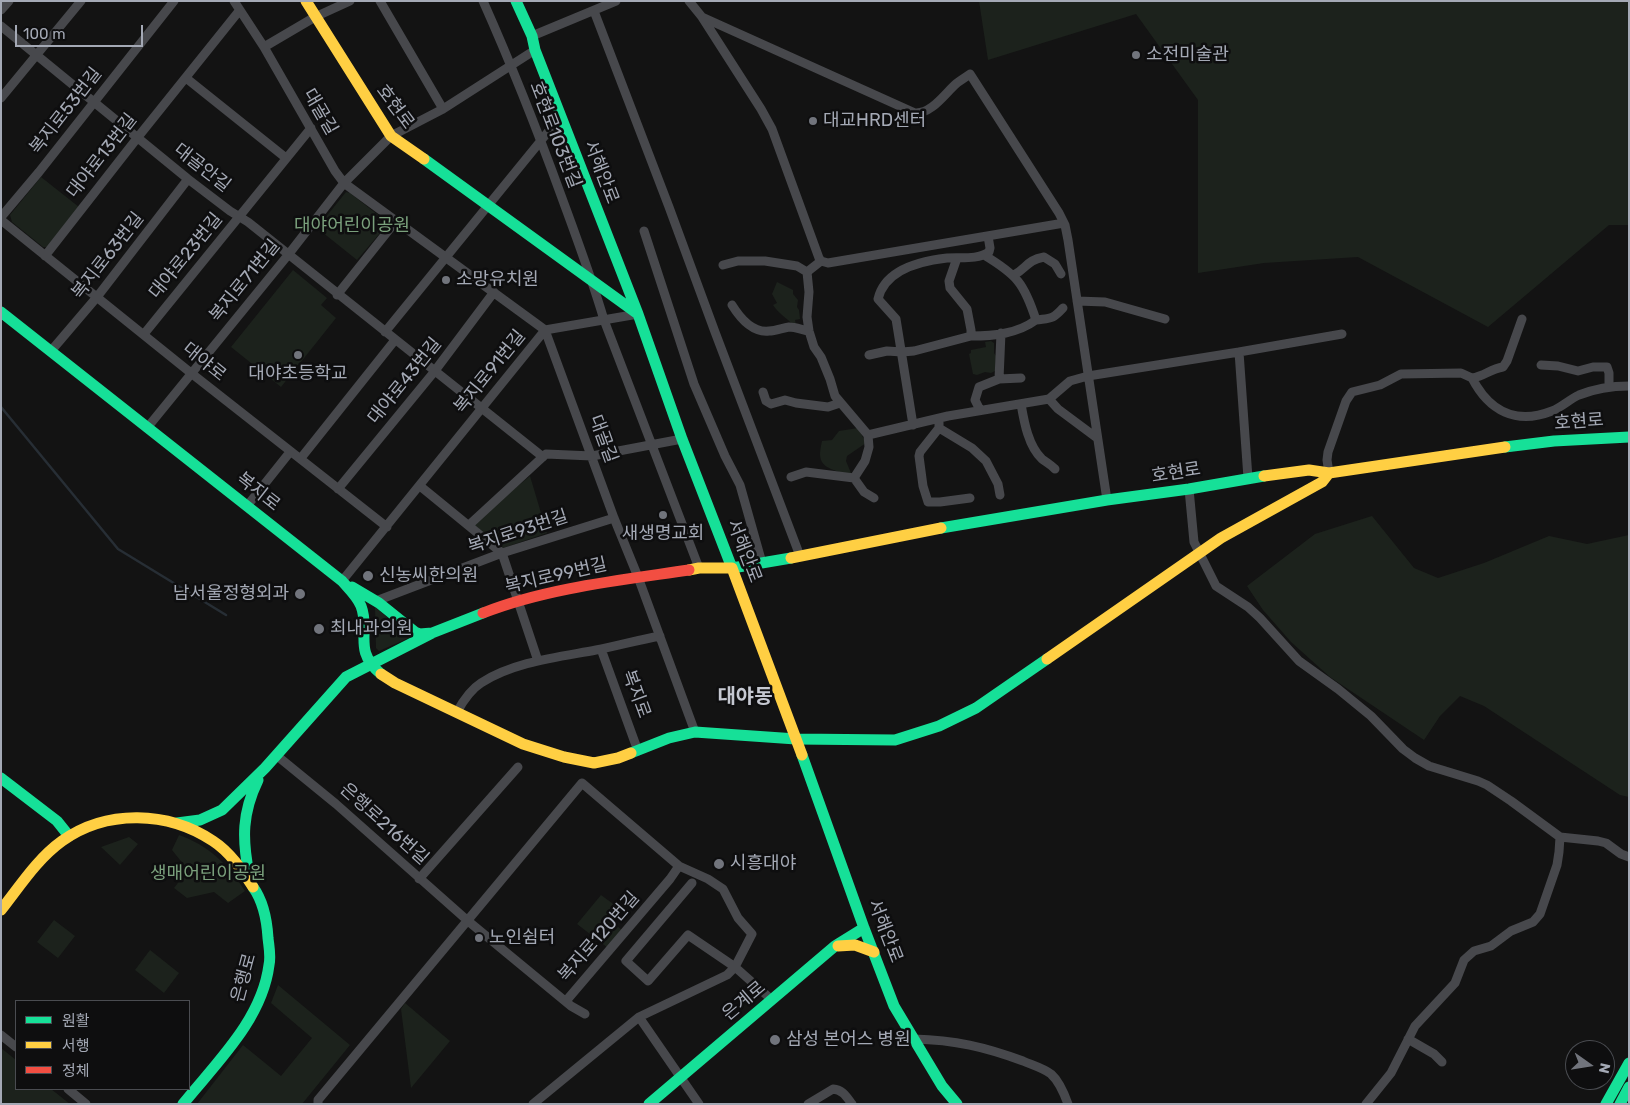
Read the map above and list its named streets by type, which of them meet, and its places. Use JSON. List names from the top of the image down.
{
  "streets": {
    "main road": [
      "호현로",
      "서해안로",
      "복지로",
      "복지로99번길",
      "은행로",
      "은계로"
    ],
    "street": [
      "복지로53번길",
      "대골길",
      "호현로103번길",
      "대야로13번길",
      "대골안길",
      "복지로63번길",
      "대야로23번길",
      "복지로71번길",
      "대야로",
      "복지로91번길",
      "대야로43번길",
      "복지로93번길",
      "은행로216번길",
      "복지로120번길"
    ]
  },
  "crossings": [
    ["호현로", "호현로103번길"],
    ["호현로", "서해안로"],
    ["호현로", "복지로71번길"],
    ["호현로", "복지로91번길"],
    ["호현로", "복지로99번길"],
    ["복지로53번길", "대골안길"],
    ["복지로53번길", "대야로"],
    ["대골길", "대야로13번길"],
    ["대골길", "대야로23번길"],
    ["대골길", "복지로71번길"],
    ["대골길", "복지로91번길"],
    ["대골길", "대야로43번길"],
    ["대골길", "복지로"],
    ["대골길", "복지로93번길"],
    ["대골길", "복지로99번길"],
    ["호현로103번길", "복지로71번길"],
    ["호현로103번길", "복지로91번길"],
    ["호현로103번길", "복지로99번길"],
    ["대야로13번길", "대골안길"],
    ["대야로13번길", "대야로"],
    ["대골안길", "복지로63번길"],
    ["대골안길", "대야로23번길"],
    ["대골안길", "복지로71번길"],
    ["대골안길", "복지로91번길"],
    ["대골안길", "대야로43번길"],
    ["서해안로", "복지로71번길"],
    ["서해안로", "복지로91번길"],
    ["서해안로", "복지로99번길"],
    ["서해안로", "은계로"],
    ["복지로63번길", "대야로"],
    ["복지로63번길", "복지로"],
    ["대야로23번길", "대야로"],
    ["복지로71번길", "대야로"],
    ["복지로71번길", "복지로"],
    ["대야로", "복지로91번길"],
    ["대야로", "대야로43번길"],
    ["복지로91번길", "복지로"],
    ["복지로", "복지로99번길"],
    ["은행로216번길", "복지로120번길"]
  ],
  "districts": ["대야동"],
  "parks": ["대야어린이공원", "생매어린이공원"],
  "places": [
    "소전미술관",
    "대교HRD센터",
    "소망유치원",
    "대야초등학교",
    "새생명교회",
    "신농씨한의원",
    "남서울정형외과",
    "최내과의원",
    "시흥대야",
    "노인쉼터",
    "삼성 본어스 병원"
  ],
  "legend": ["원활", "서행", "정체"],
  "scale_bar": "100 m",
  "north": "right"
}
